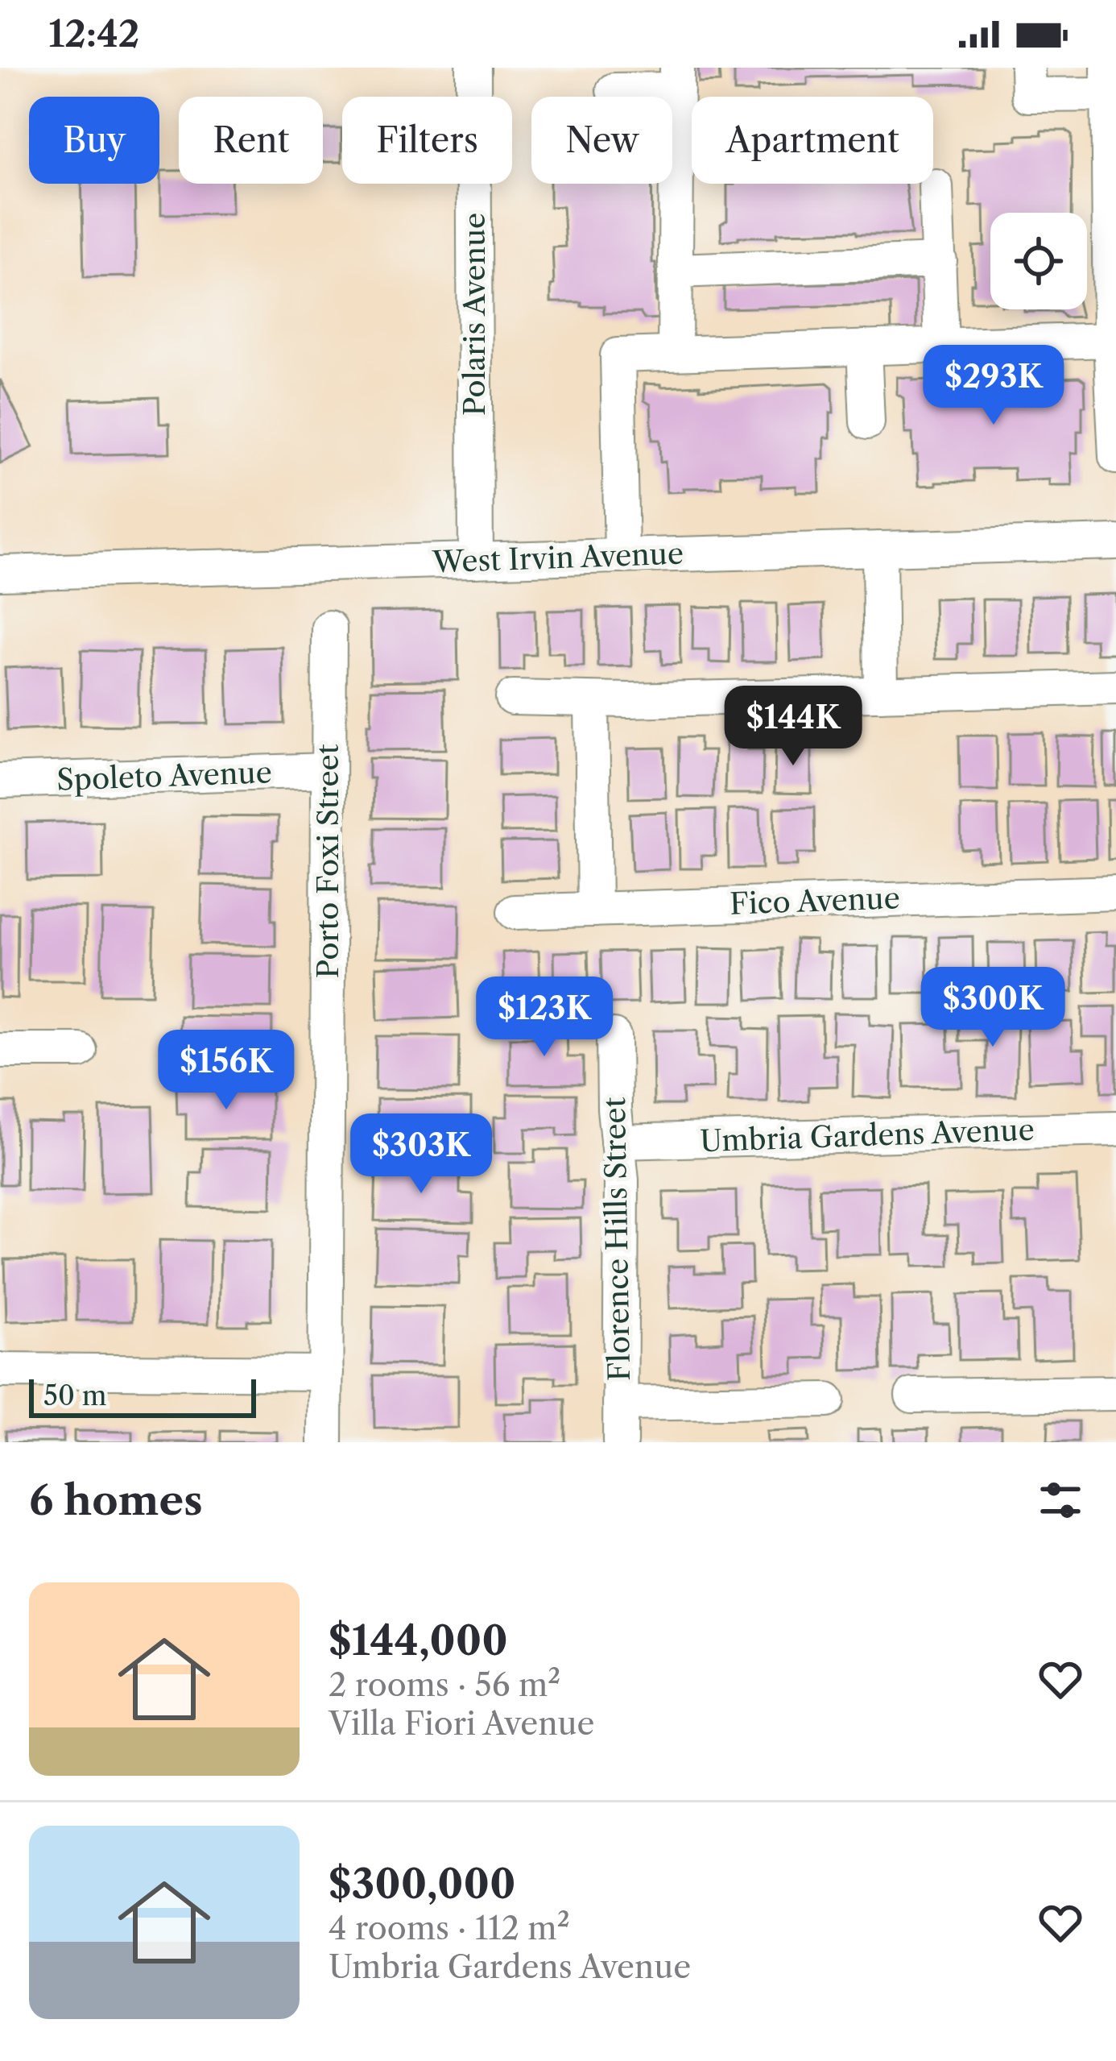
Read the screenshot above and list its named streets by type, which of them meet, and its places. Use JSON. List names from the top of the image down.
{
  "streets": {
    "street": [
      "Polaris Avenue",
      "West Irvin Avenue",
      "Spoleto Avenue",
      "Porto Foxi Street",
      "Fico Avenue",
      "Umbria Gardens Avenue",
      "Florence Hills Street"
    ]
  },
  "crossings": [
    ["Polaris Avenue", "West Irvin Avenue"],
    ["Spoleto Avenue", "Porto Foxi Street"],
    ["Umbria Gardens Avenue", "Florence Hills Street"]
  ],
  "scale_bar": "50 m",
  "page": {
    "status": "12:42",
    "chip": [
      "Buy",
      "Rent",
      "Filters",
      "New",
      "Apartment"
    ],
    "price": [
      "$293K",
      "$144K",
      "$300K",
      "$123K",
      "$156K",
      "$303K"
    ],
    "scale": "50 m",
    "heading": "6 homes",
    "list": [
      {
        "name": "$144,000",
        "note": "2 rooms · 56 m² · Villa Fiori Avenue"
      },
      {
        "name": "$300,000",
        "note": "4 rooms · 112 m² · Umbria Gardens Avenue"
      }
    ]
  }
}
